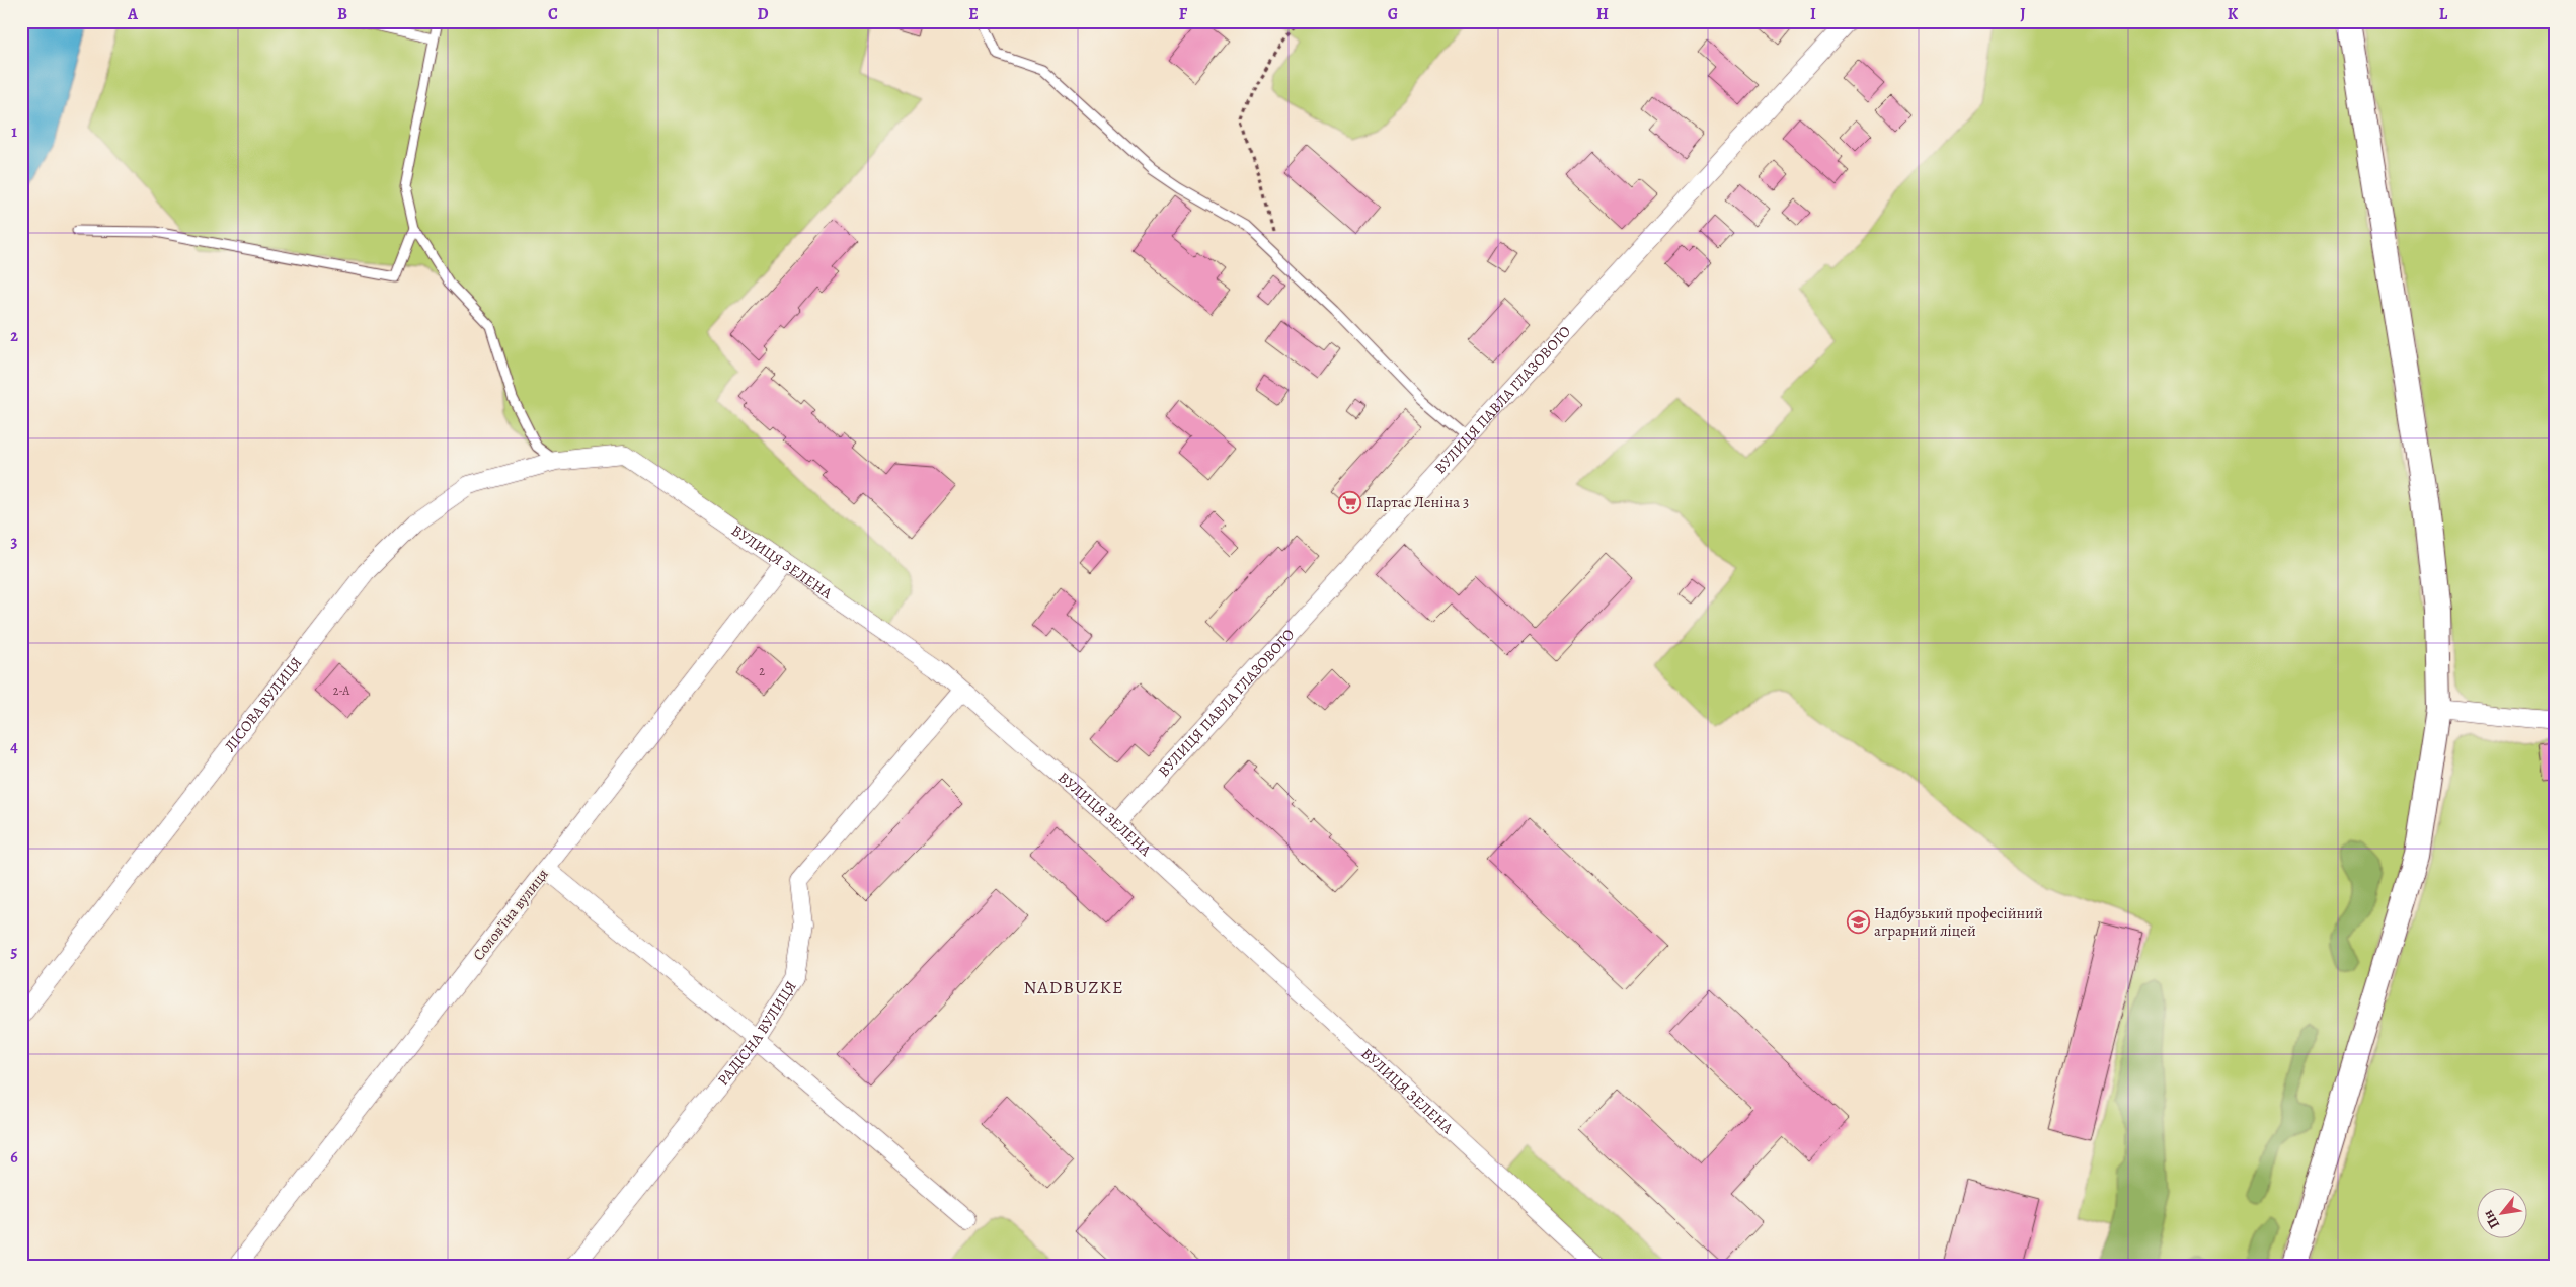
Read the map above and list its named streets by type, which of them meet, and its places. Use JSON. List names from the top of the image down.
{
  "streets": {
    "street": [
      "ВУЛИЦЯ ПАВЛА ГЛАЗОВОГО",
      "ВУЛИЦЯ ЗЕЛЕНА",
      "ЛІСОВА ВУЛИЦЯ",
      "Соловʼїна вулиця",
      "РАДІСНА ВУЛИЦЯ"
    ]
  },
  "crossings": [
    ["ВУЛИЦЯ ПАВЛА ГЛАЗОВОГО", "ВУЛИЦЯ ЗЕЛЕНА"],
    ["ВУЛИЦЯ ЗЕЛЕНА", "ЛІСОВА ВУЛИЦЯ"],
    ["ВУЛИЦЯ ЗЕЛЕНА", "Соловʼїна вулиця"],
    ["ВУЛИЦЯ ЗЕЛЕНА", "РАДІСНА ВУЛИЦЯ"]
  ],
  "districts": ["NADBUZKE"],
  "places": {
    "supermarket": ["Партас Леніна 3"],
    "school or university": ["Надбузький професійний аграрний ліцей"]
  },
  "house_numbers": ["2", "2-А"],
  "north": "bottom left",
  "grid": {
    "columns": [
      "A",
      "B",
      "C",
      "D",
      "E",
      "F",
      "G",
      "H",
      "I",
      "J",
      "K",
      "L"
    ],
    "rows": [
      "1",
      "2",
      "3",
      "4",
      "5",
      "6"
    ]
  }
}
